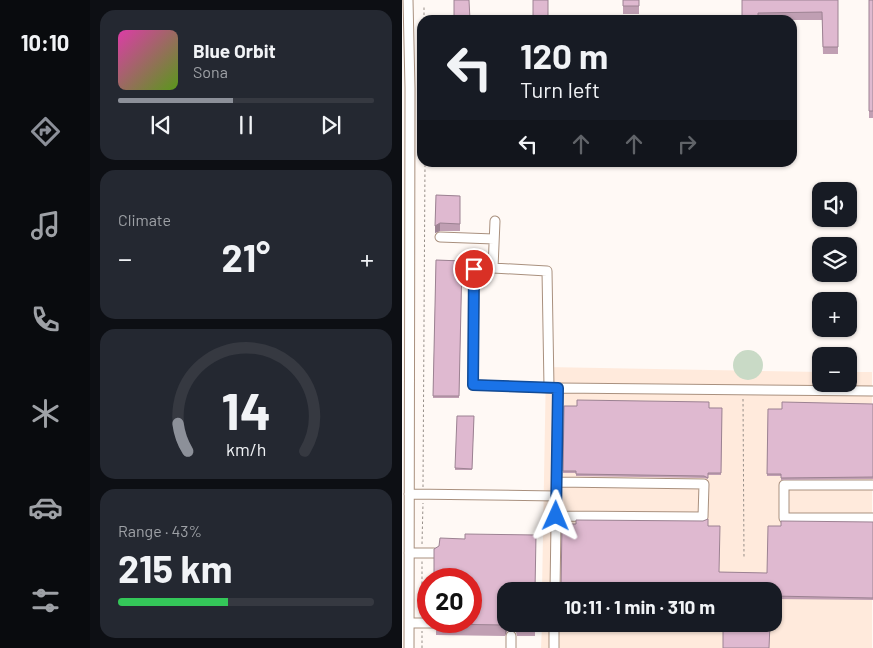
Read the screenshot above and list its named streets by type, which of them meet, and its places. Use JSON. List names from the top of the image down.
{
  "page": {
    "tabs": "10:10",
    "turn": ["120 m", "Turn left"],
    "song": ["Blue Orbit", "Sona"],
    "tile": [
      "Climate",
      ["Range · 43%", "215 km"]
    ],
    "map_buttons": ["+", "−"],
    "heat": ["−", "21°", "+"],
    "limit": "20",
    "trip": "10:11 · 1 min · 310 m",
    "gauge": ["14", "km/h"]
  }
}
